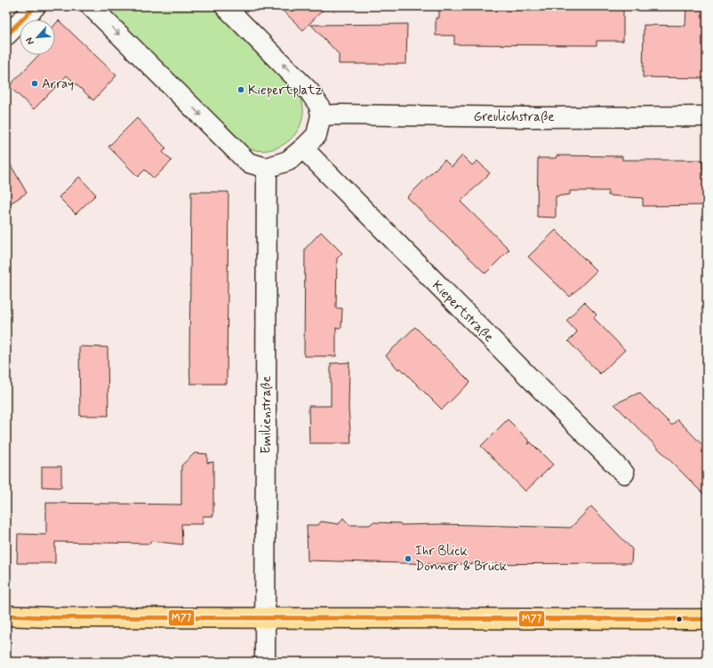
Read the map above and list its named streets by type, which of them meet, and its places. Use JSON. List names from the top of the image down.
{
  "streets": {
    "street": ["Greulichstraße", "Kiepertstraße", "Emilienstraße"]
  },
  "places": ["Array", "Kiepertplatz", "Ihr Blick Donner & Brück"],
  "lines": ["transit line M77"],
  "north": "bottom left"
}
